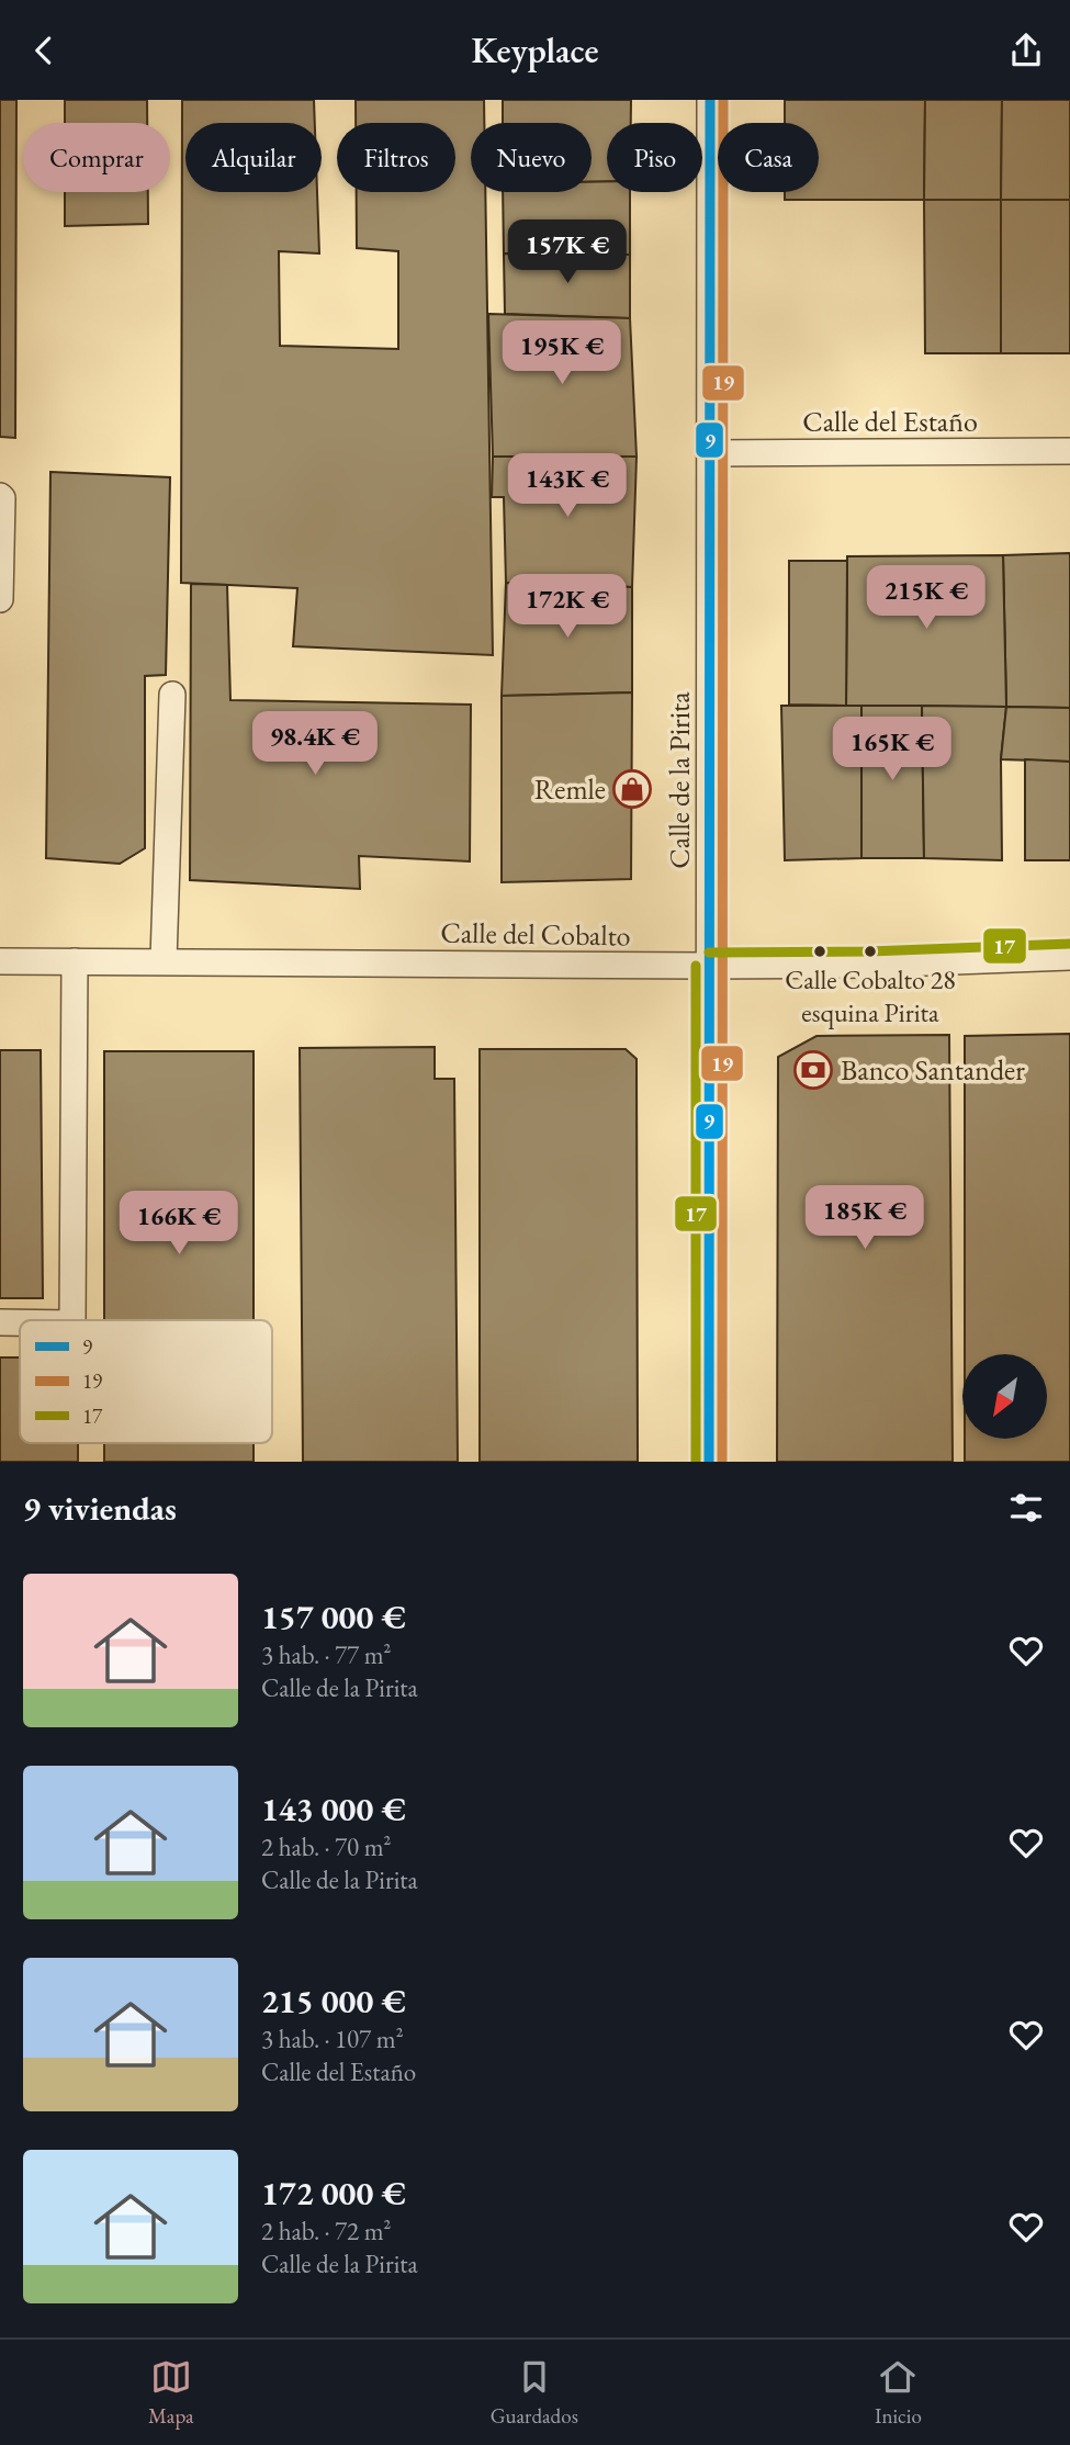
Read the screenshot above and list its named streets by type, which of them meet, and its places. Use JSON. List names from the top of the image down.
{
  "streets": {
    "street": ["Calle del Estaño", "Calle de la Pirita", "Calle del Cobalto"]
  },
  "crossings": [
    ["Calle del Estaño", "Calle de la Pirita"],
    ["Calle de la Pirita", "Calle del Cobalto"]
  ],
  "places": {
    "shop": ["Remle"],
    "other": ["Calle Cobalto 28 esquina Pirita"],
    "bank": ["Banco Santander"]
  },
  "lines": ["transit line 9", "transit line 19", "transit line 17"],
  "legend": ["9", "19", "17"],
  "north": "bottom left",
  "page": {
    "header": "Keyplace",
    "chip": [
      "Comprar",
      "Alquilar",
      "Filtros",
      "Nuevo",
      "Piso",
      "Casa"
    ],
    "price": [
      "157K €",
      "195K €",
      "143K €",
      "215K €",
      "172K €",
      "98.4K €",
      "165K €",
      "185K €",
      "166K €"
    ],
    "heading": "9 viviendas",
    "list": [
      {
        "name": "157 000 €",
        "note": "3 hab. · 77 m² · Calle de la Pirita"
      },
      {
        "name": "143 000 €",
        "note": "2 hab. · 70 m² · Calle de la Pirita"
      },
      {
        "name": "215 000 €",
        "note": "3 hab. · 107 m² · Calle del Estaño"
      },
      {
        "name": "172 000 €",
        "note": "2 hab. · 72 m² · Calle de la Pirita"
      }
    ],
    "tabs": ["Mapa", "Guardados", "Inicio"]
  }
}
